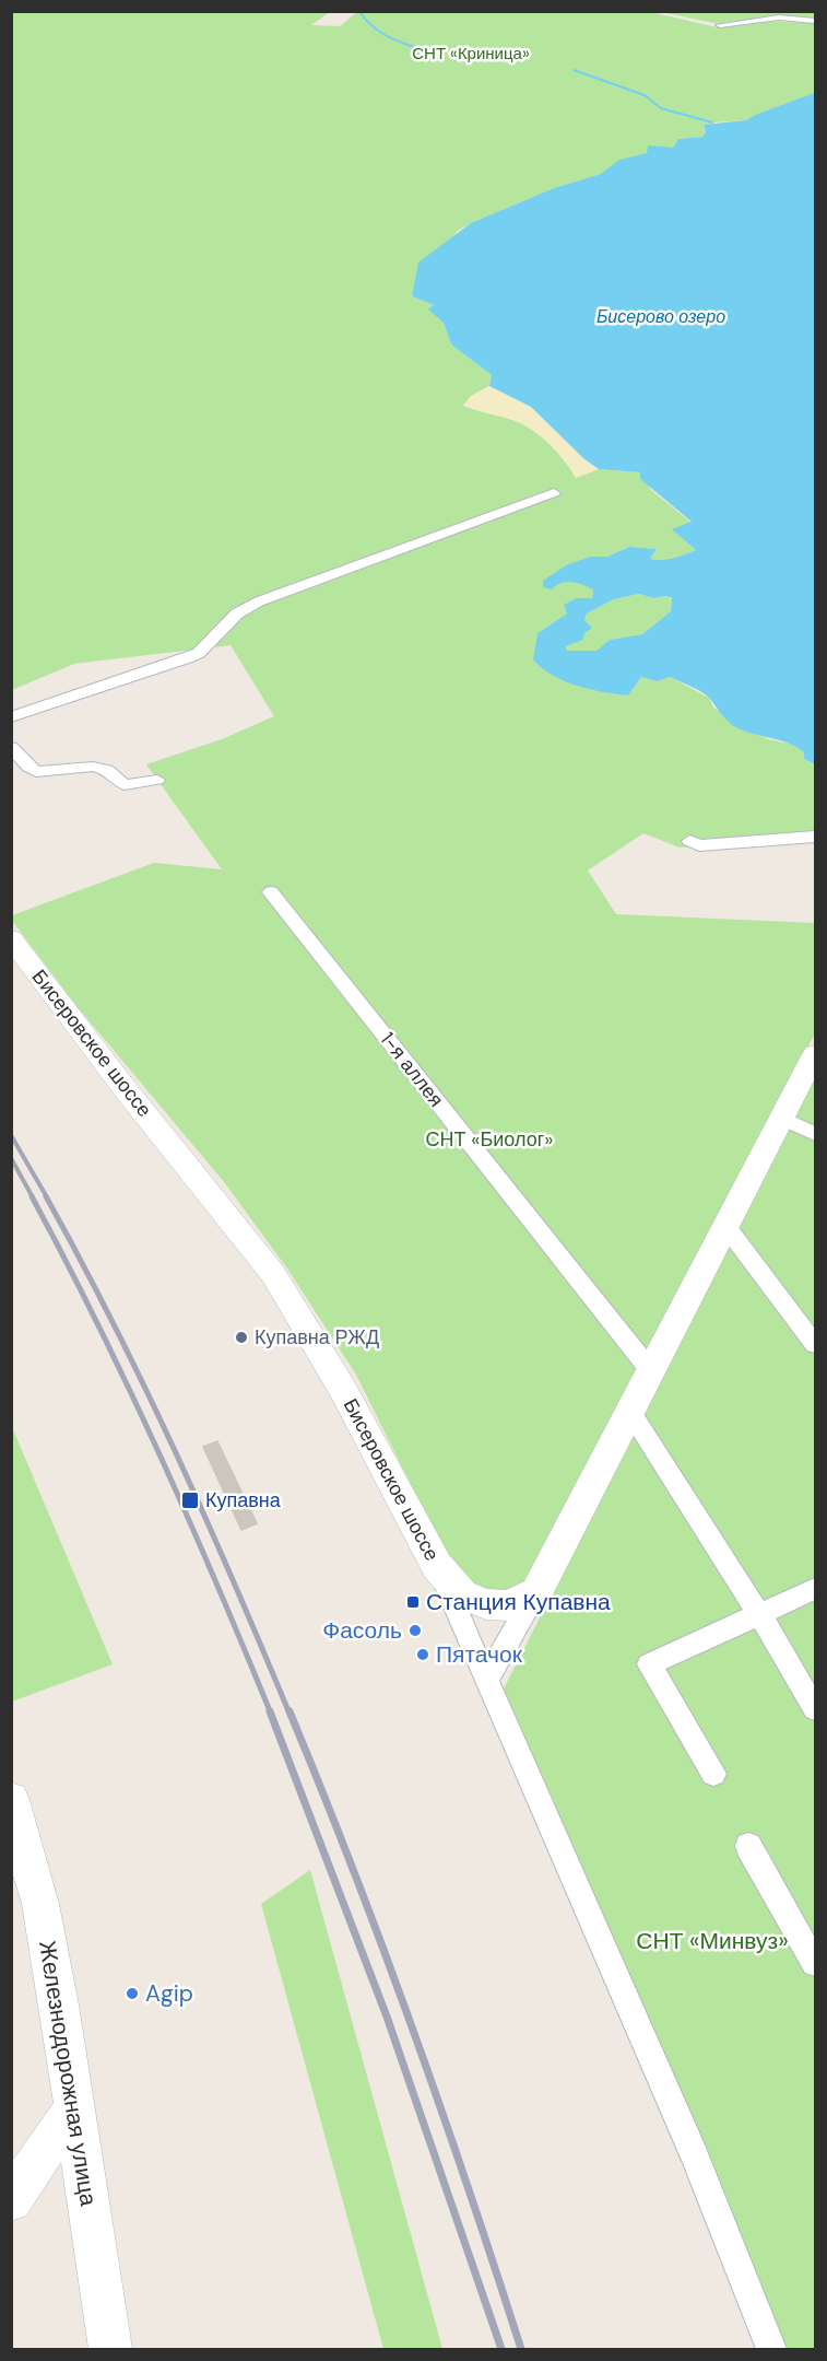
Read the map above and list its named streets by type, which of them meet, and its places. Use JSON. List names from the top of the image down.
{
  "streets": {
    "main road": ["Бисеровское шоссе", "Железнодорожная улица"],
    "street": ["1-я аллея"]
  },
  "water": ["Бисерово озеро"],
  "parks": ["СНТ «Криница»", "СНТ «Биолог»", "СНТ «Минвуз»"],
  "places": {
    "other": [
      "Купавна РЖД",
      "Фасоль",
      "Пятачок",
      "Agip"
    ],
    "transit": ["Купавна", "Станция Купавна"]
  }
}
